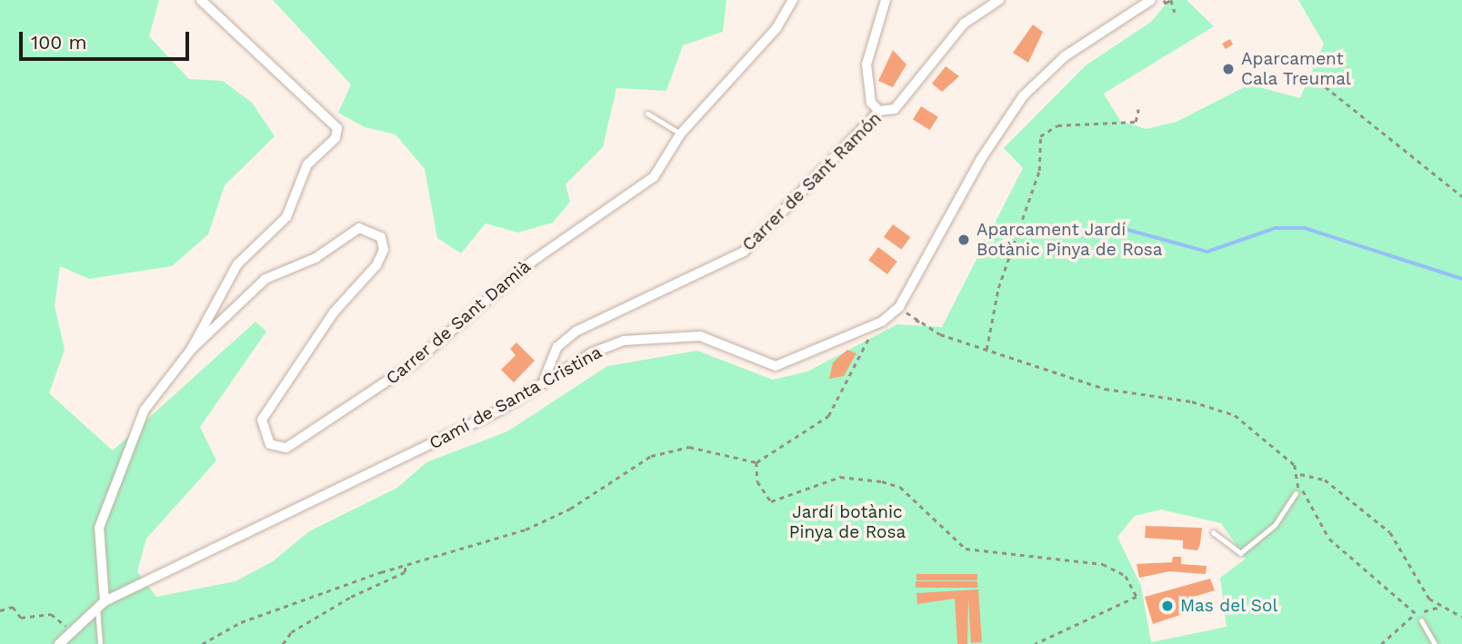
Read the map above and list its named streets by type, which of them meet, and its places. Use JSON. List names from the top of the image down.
{
  "streets": {
    "street": ["Carrer de Sant Ramón", "Carrer de Sant Damià", "Camí de Santa Cristina"]
  },
  "crossings": [
    ["Carrer de Sant Ramón", "Camí de Santa Cristina"]
  ],
  "parks": ["Jardí botànic Pinya de Rosa"],
  "places": ["Aparcament Cala Treumal", "Aparcament Jardí Botànic Pinya de Rosa", "Mas del Sol"],
  "scale_bar": "100 m"
}
